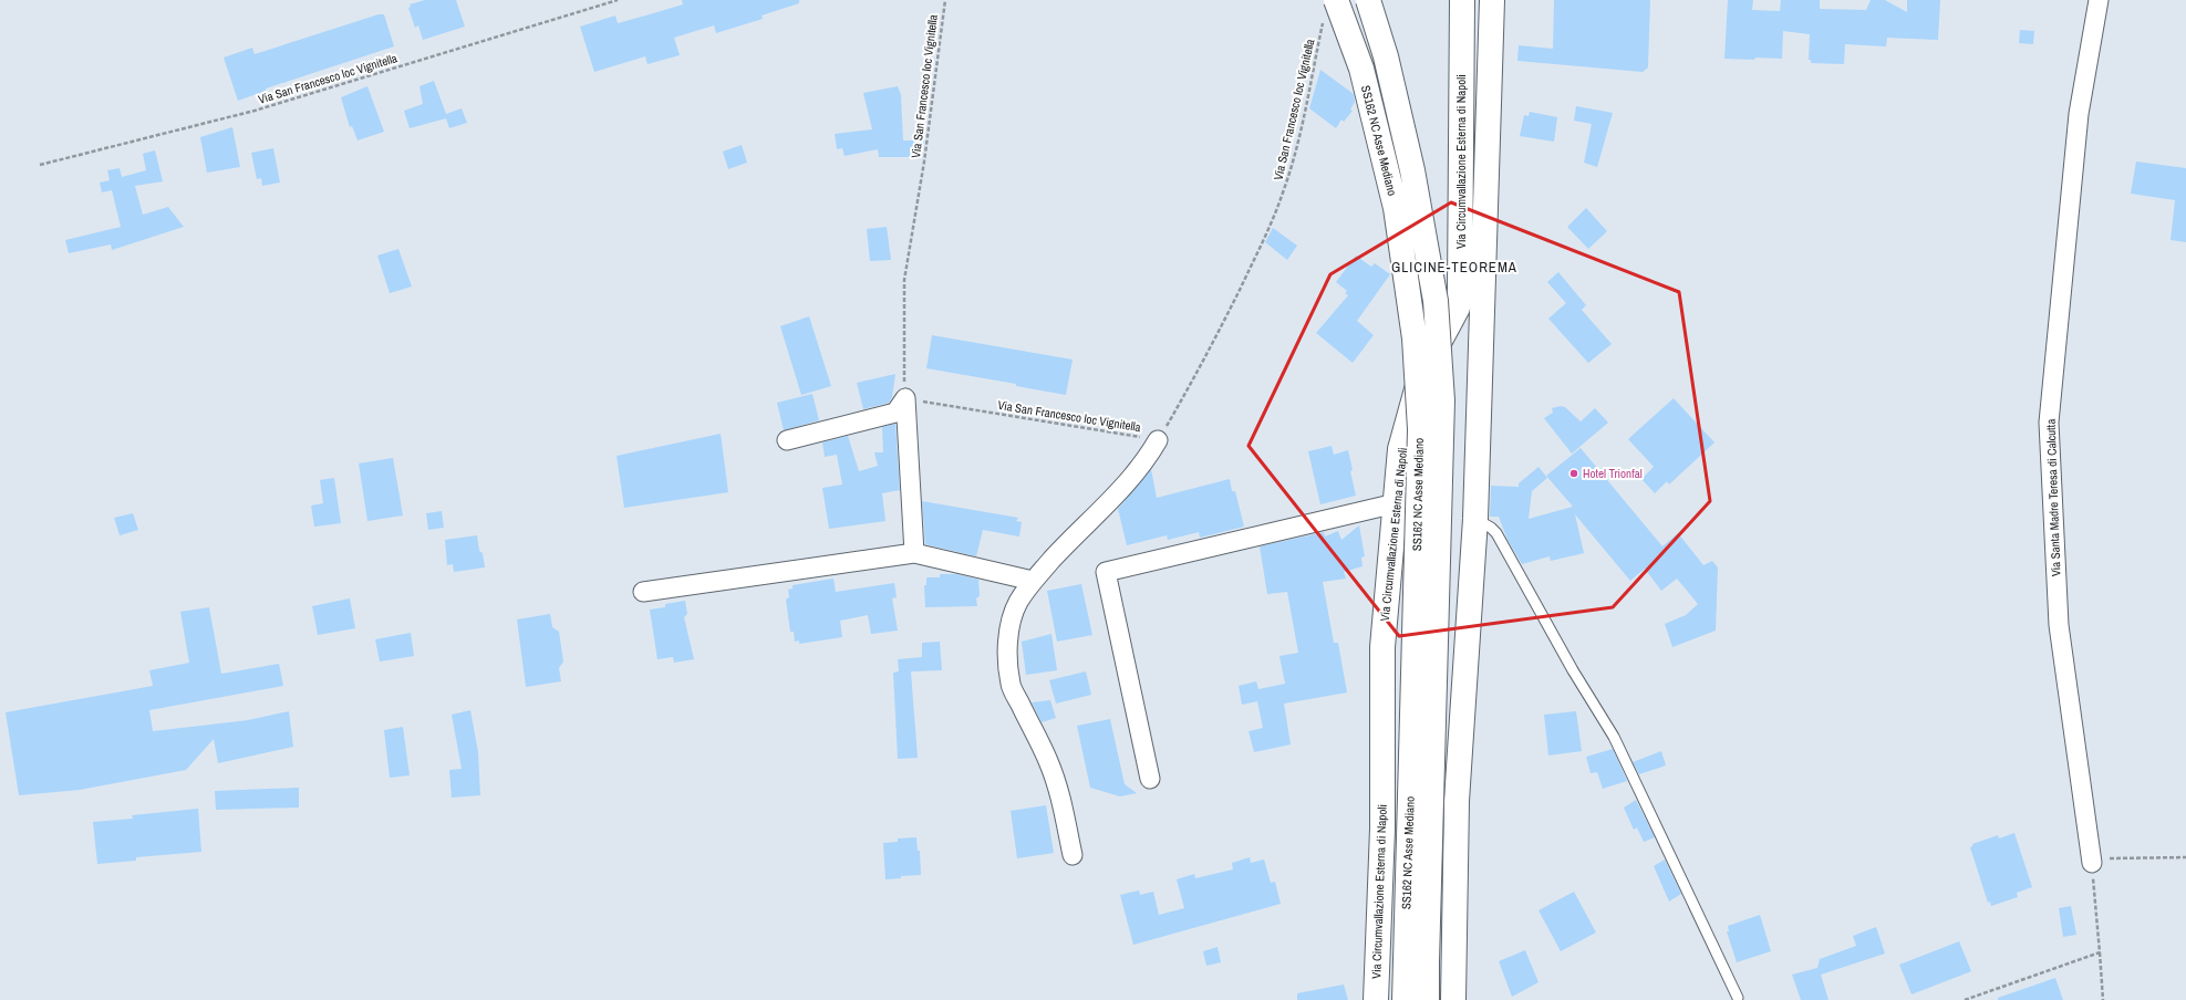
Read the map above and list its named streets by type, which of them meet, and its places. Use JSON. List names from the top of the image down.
{
  "streets": {
    "main road": ["SS162 NC Asse Mediano", "Via Circumvallazione Esterna di Napoli"],
    "street": ["Via Santa Madre Teresa di Calcutta"],
    "path": ["Via San Francesco loc Vignitella"]
  },
  "crossings": [
    ["Via San Francesco loc Vignitella", "SS162 NC Asse Mediano"]
  ],
  "districts": ["GLICINE-TEOREMA"],
  "places": ["Hotel Trionfal"]
}
